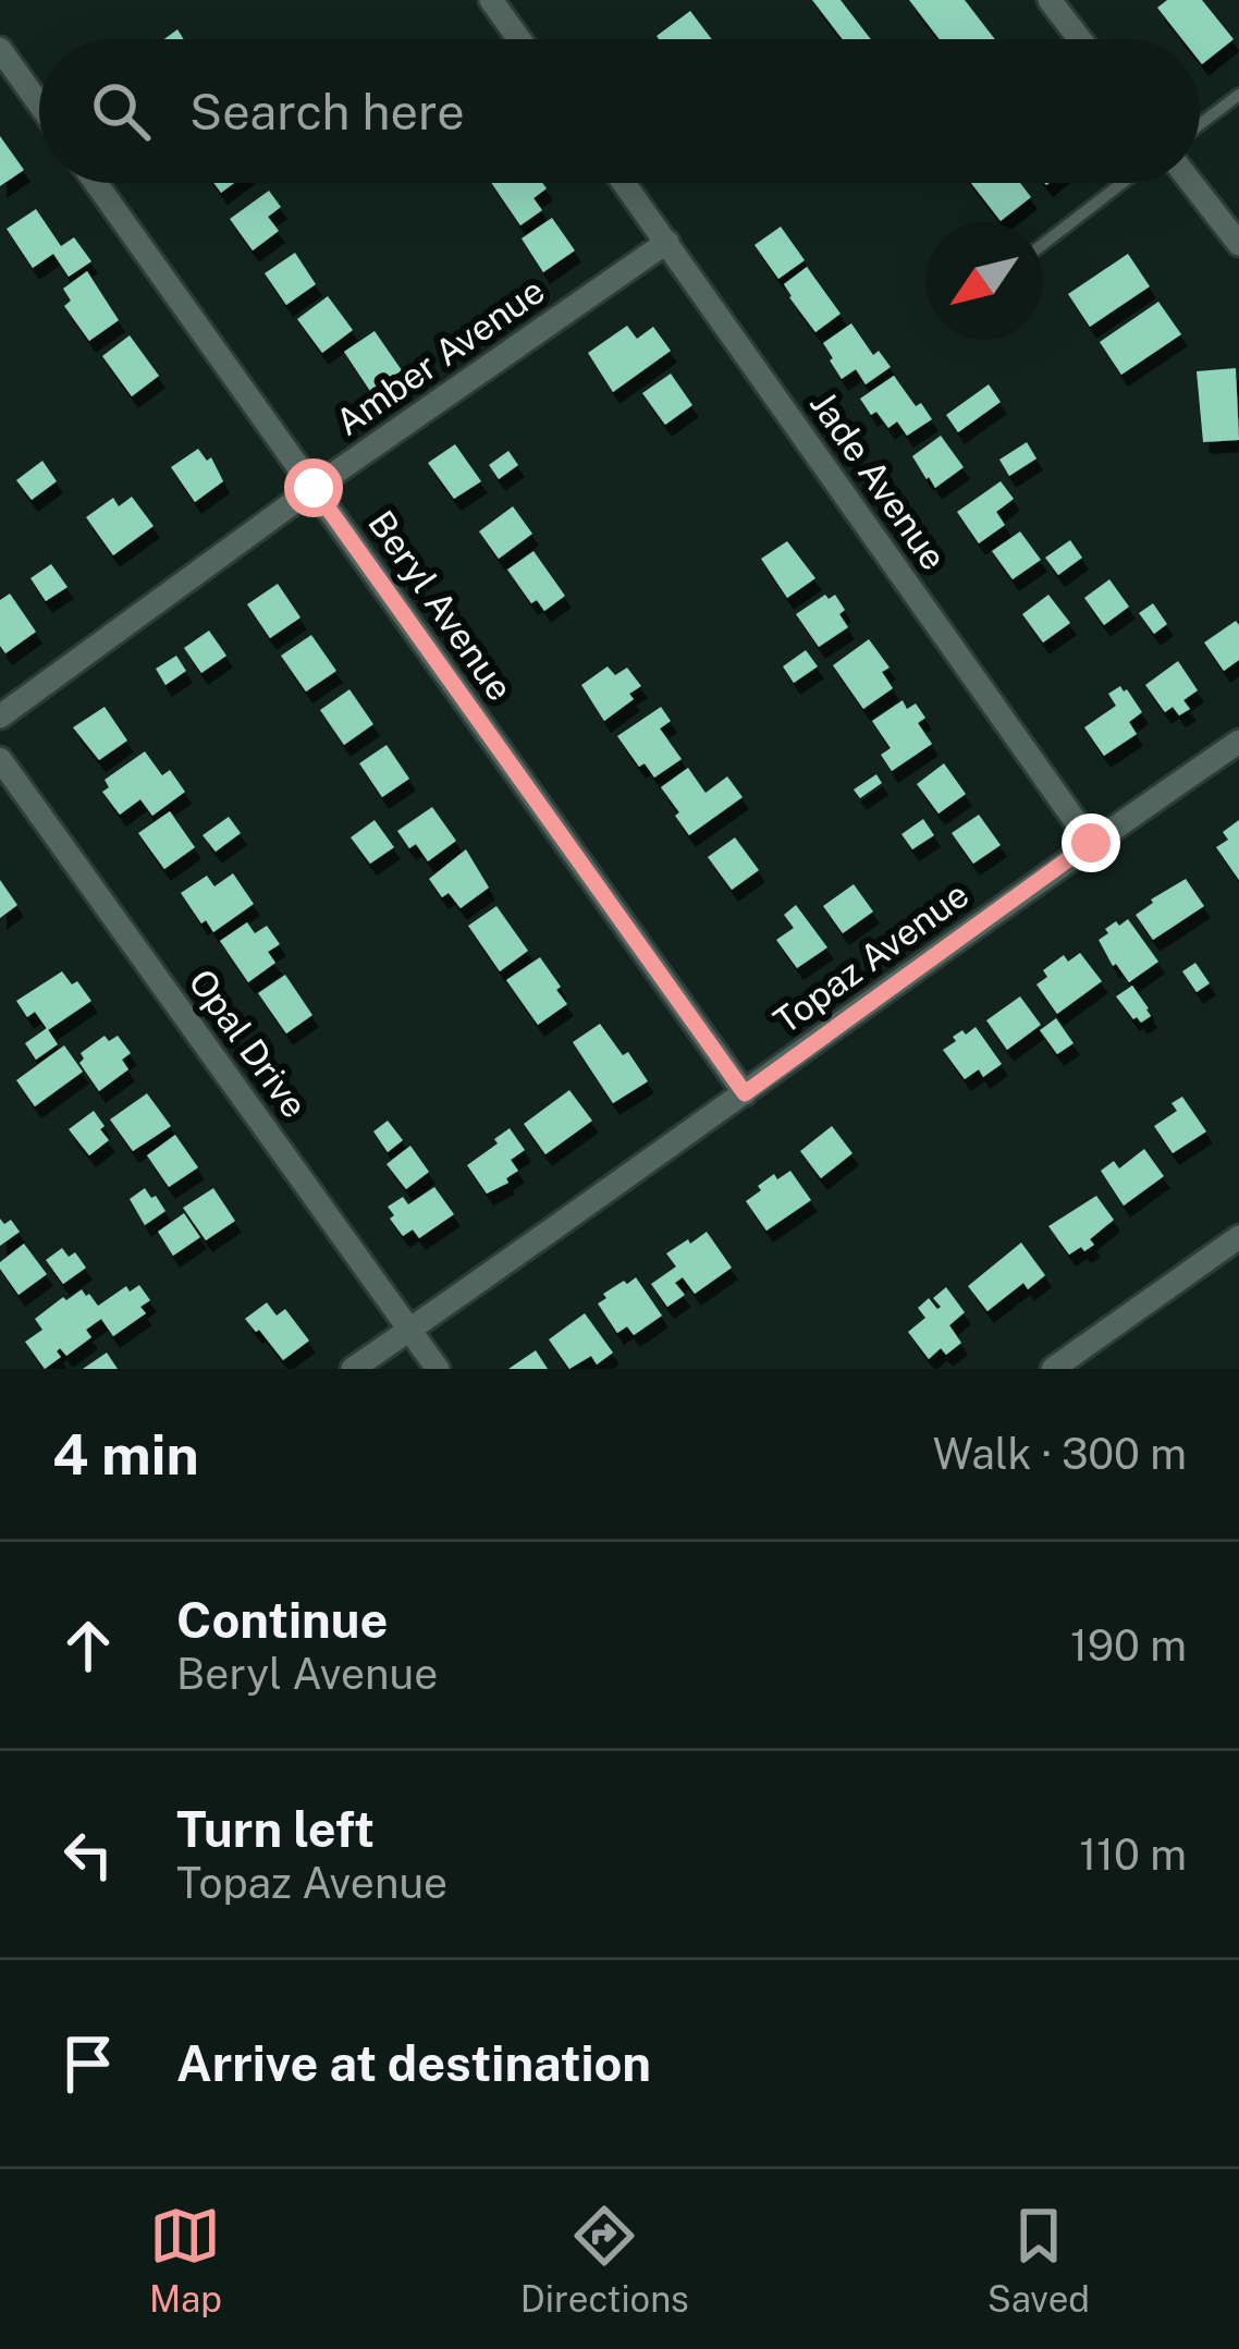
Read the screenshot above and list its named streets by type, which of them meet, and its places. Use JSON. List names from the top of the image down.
{
  "streets": {
    "street": [
      "Amber Avenue",
      "Jade Avenue",
      "Beryl Avenue",
      "Topaz Avenue",
      "Opal Drive"
    ]
  },
  "crossings": [
    ["Amber Avenue", "Jade Avenue"],
    ["Amber Avenue", "Beryl Avenue"],
    ["Jade Avenue", "Topaz Avenue"],
    ["Beryl Avenue", "Topaz Avenue"],
    ["Topaz Avenue", "Opal Drive"]
  ],
  "north": "bottom left",
  "page": {
    "search": "Search here",
    "heading": ["4 min", "Walk · 300 m"],
    "list": [
      ["Continue", "Beryl Avenue", "190 m"],
      ["Turn left", "Topaz Avenue", "110 m"],
      "Arrive at destination"
    ],
    "nav": ["Map", "Directions", "Saved"]
  }
}
